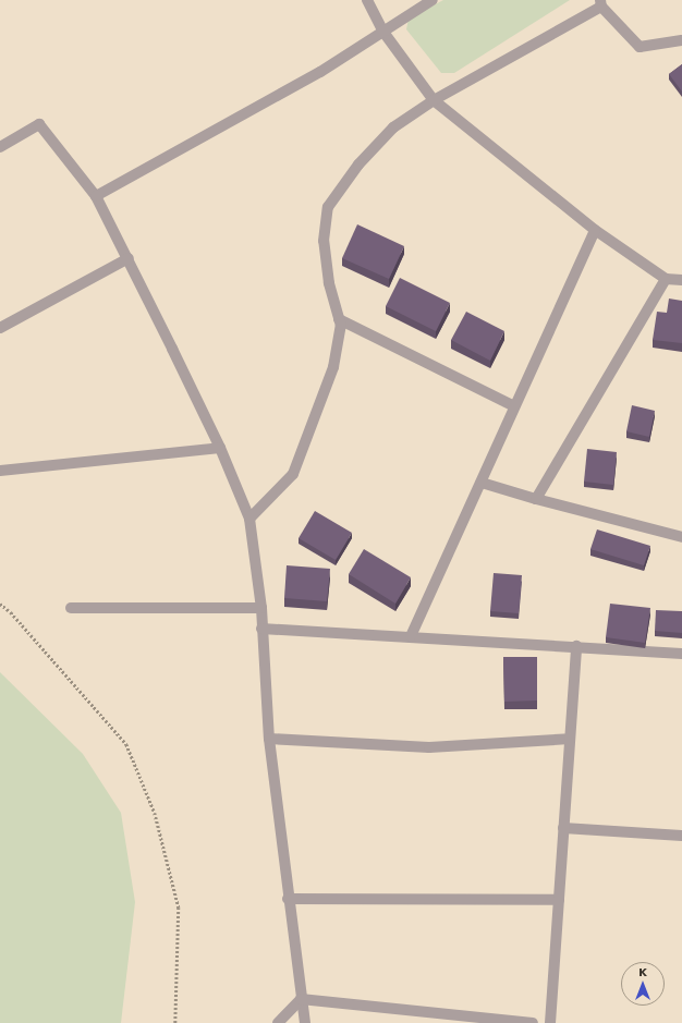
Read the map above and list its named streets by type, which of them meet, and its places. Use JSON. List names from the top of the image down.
{
  "north": "top"
}
